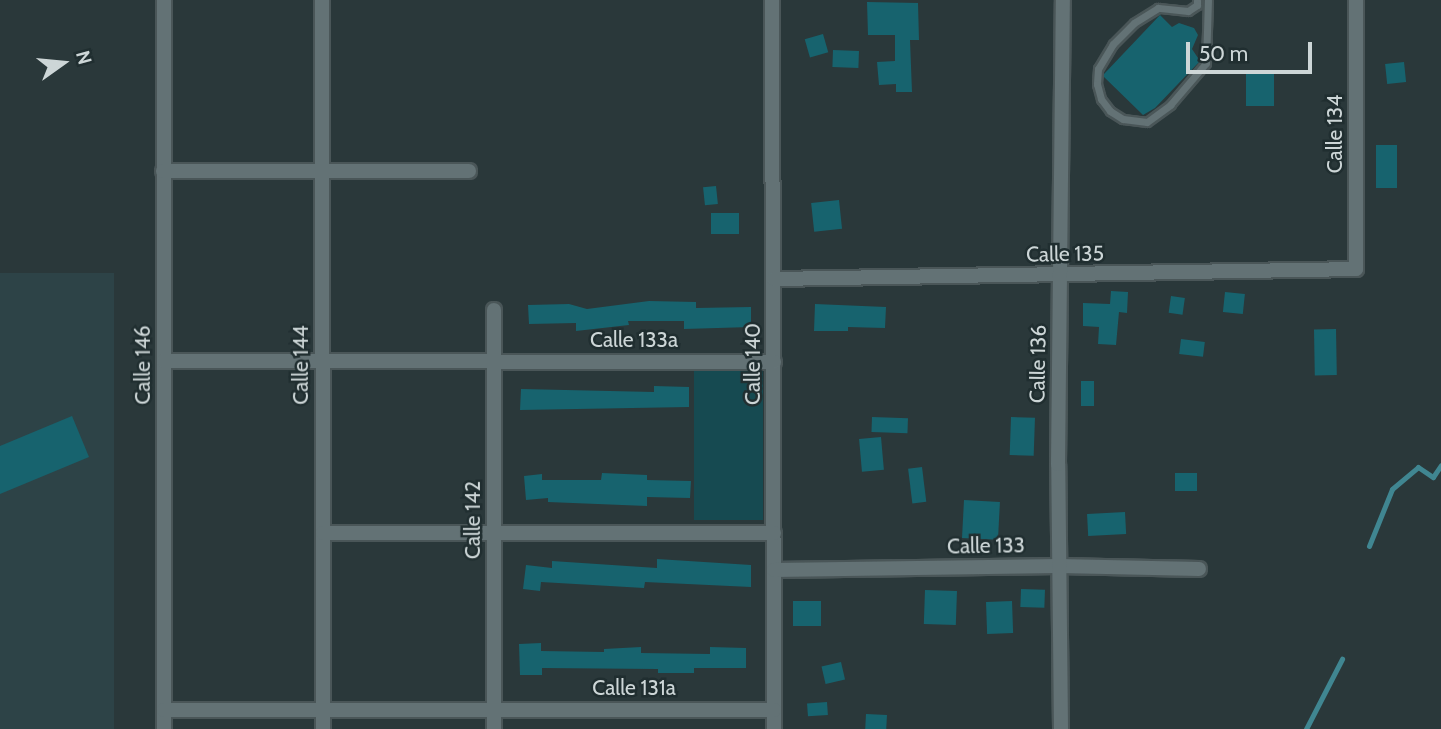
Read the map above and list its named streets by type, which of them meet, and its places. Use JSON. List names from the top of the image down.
{
  "streets": {
    "street": [
      "Calle 134",
      "Calle 135",
      "Calle 133a",
      "Calle 140",
      "Calle 136",
      "Calle 146",
      "Calle 144",
      "Calle 142",
      "Calle 133",
      "Calle 131a"
    ]
  },
  "crossings": [
    ["Calle 134", "Calle 135"],
    ["Calle 135", "Calle 140"],
    ["Calle 135", "Calle 136"],
    ["Calle 133a", "Calle 140"],
    ["Calle 133a", "Calle 146"],
    ["Calle 133a", "Calle 144"],
    ["Calle 133a", "Calle 142"],
    ["Calle 140", "Calle 133"],
    ["Calle 140", "Calle 131a"],
    ["Calle 136", "Calle 133"],
    ["Calle 146", "Calle 131a"],
    ["Calle 144", "Calle 131a"],
    ["Calle 142", "Calle 131a"]
  ],
  "scale_bar": "50 m",
  "north": "right"
}
